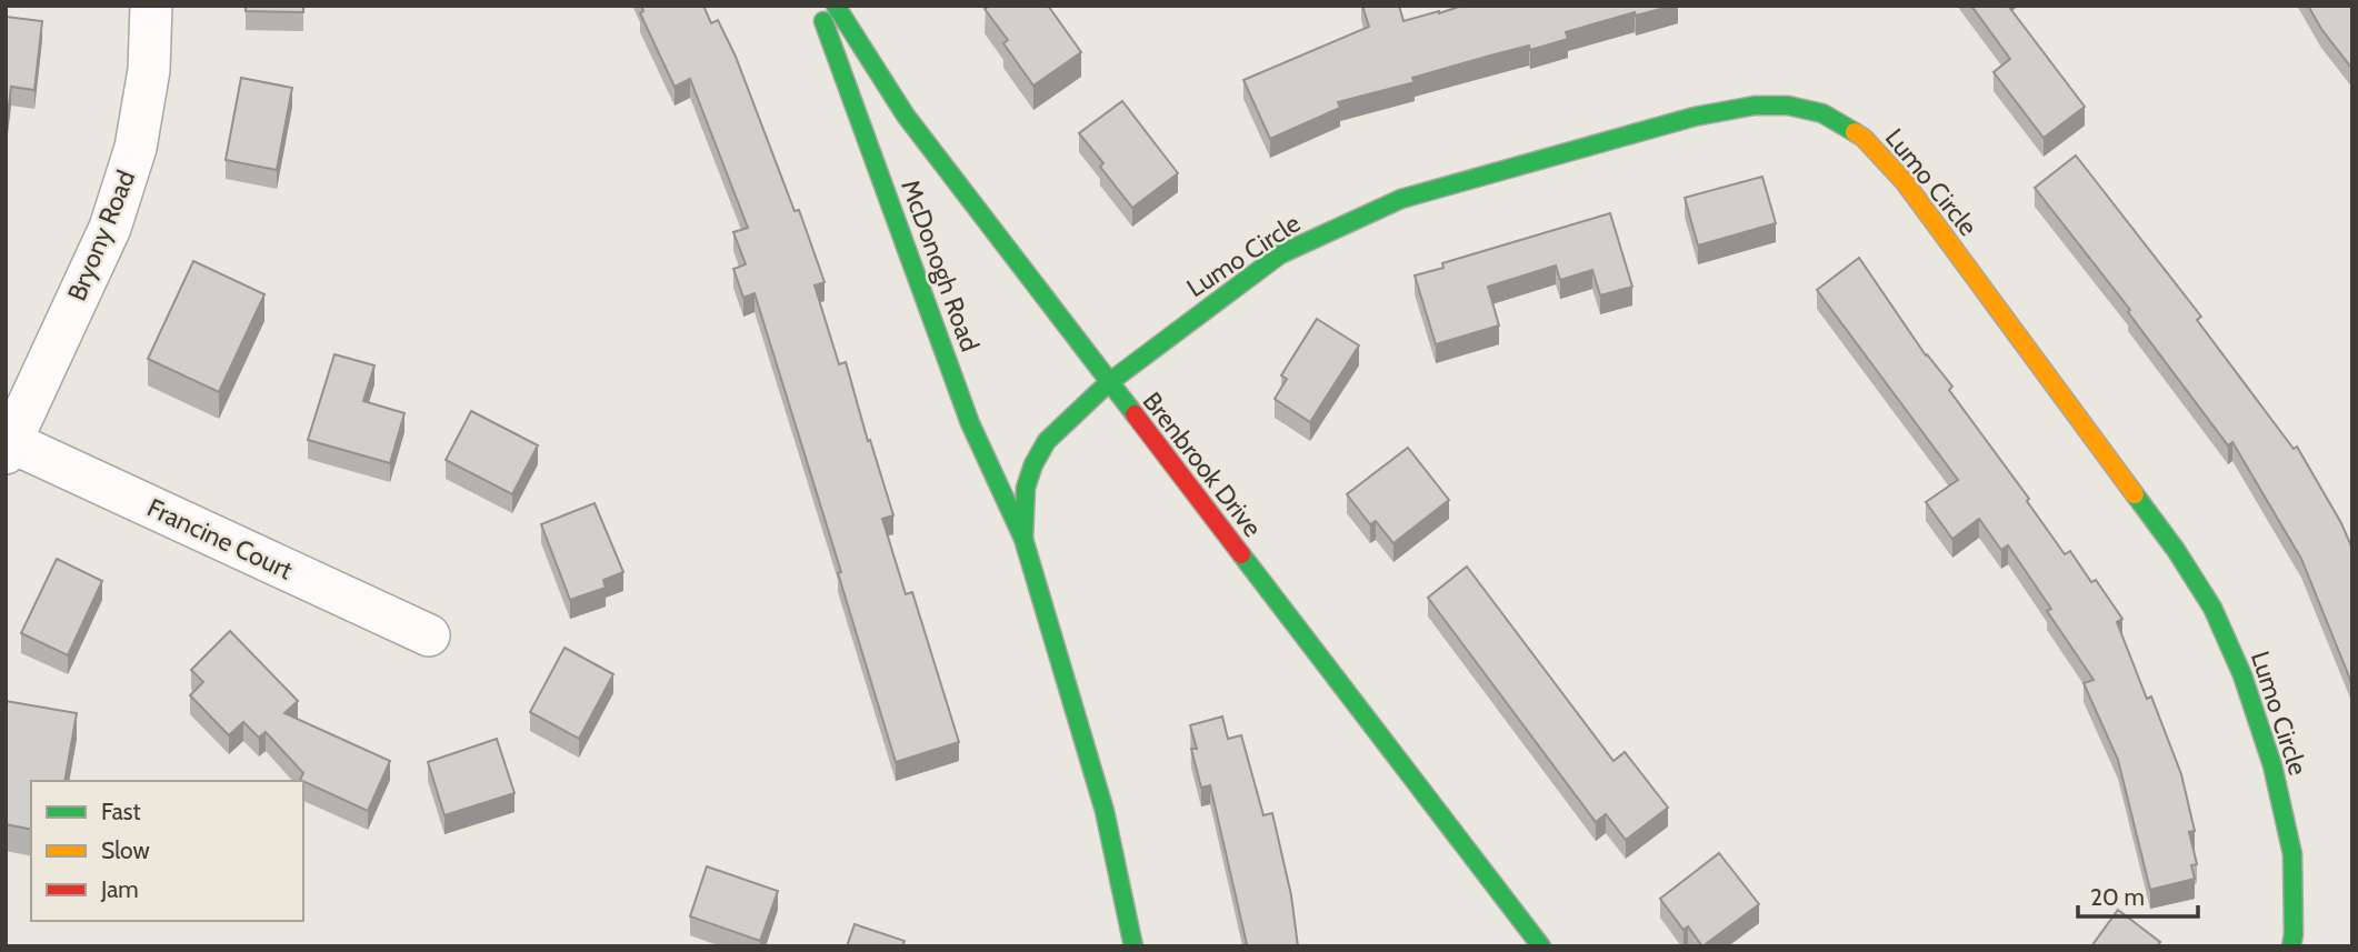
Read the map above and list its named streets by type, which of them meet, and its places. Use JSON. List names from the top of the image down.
{
  "streets": {
    "street": [
      "Lumo Circle",
      "Bryony Road",
      "McDonogh Road",
      "Brenbrook Drive",
      "Francine Court"
    ]
  },
  "crossings": [
    ["Lumo Circle", "McDonogh Road"],
    ["Lumo Circle", "Brenbrook Drive"],
    ["Bryony Road", "Francine Court"],
    ["McDonogh Road", "Brenbrook Drive"]
  ],
  "legend": ["Fast", "Slow", "Jam"],
  "scale_bar": "20 m"
}
